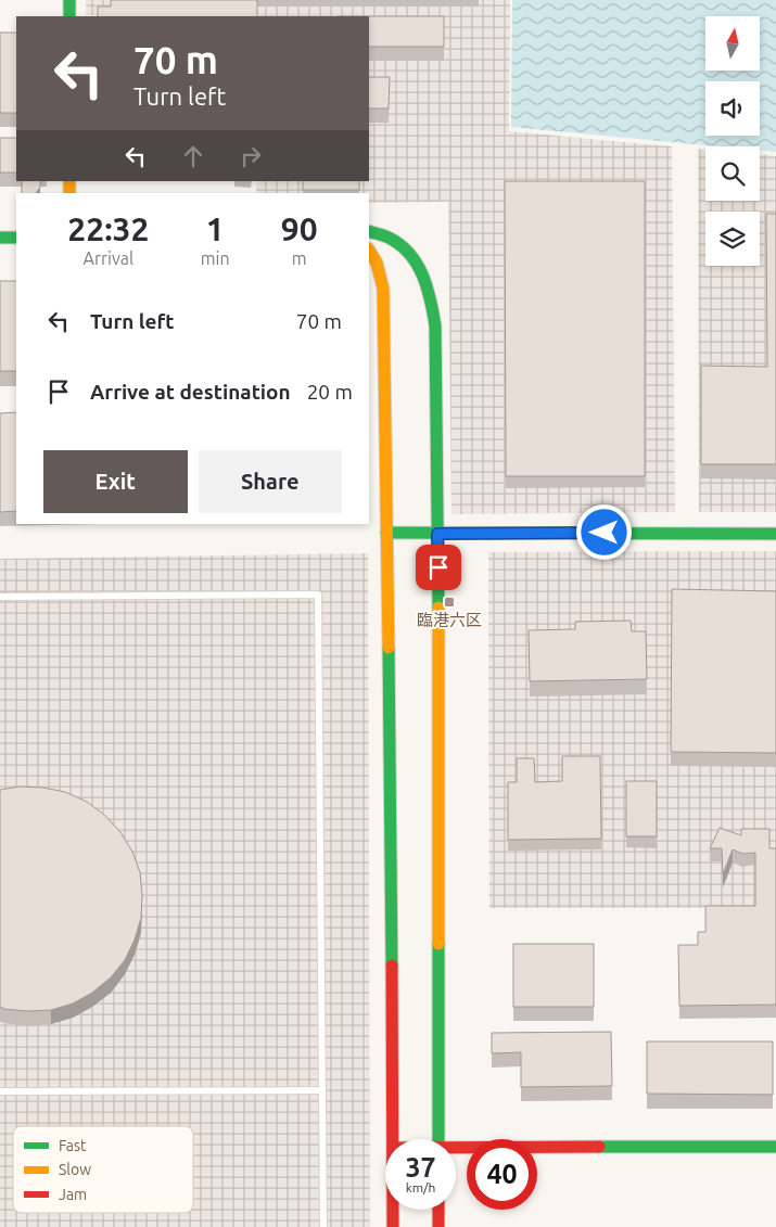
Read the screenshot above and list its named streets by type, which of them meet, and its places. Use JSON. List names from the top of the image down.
{
  "places": {
    "transit": ["臨港六区"]
  },
  "legend": ["Fast", "Slow", "Jam"],
  "north": "top",
  "page": {
    "turn": ["70 m", "Turn left"],
    "eta": [
      "22:32",
      "Arrival",
      "1",
      "min",
      "90",
      "m"
    ],
    "list": [
      {
        "name": "Turn left",
        "value": "70 m"
      },
      {
        "name": "Arrive at destination",
        "value": "20 m"
      }
    ],
    "buttons": ["Exit", "Share"],
    "speed": "37 km/h",
    "limit": "40"
  }
}
